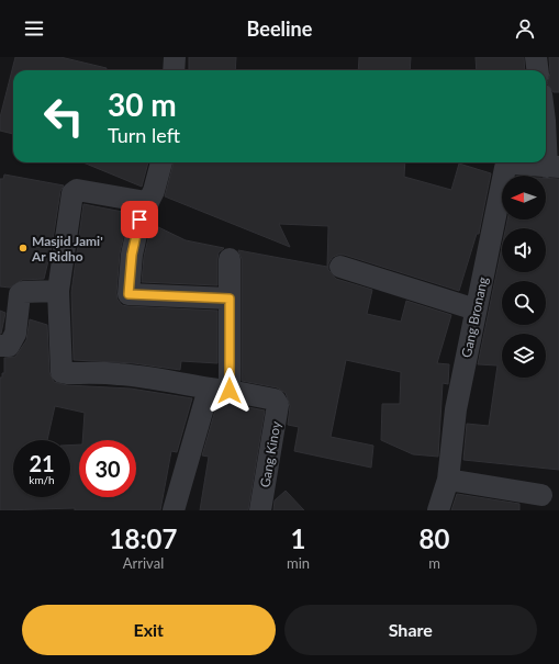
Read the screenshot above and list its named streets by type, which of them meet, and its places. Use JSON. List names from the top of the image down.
{
  "streets": {
    "street": ["Gang Bronang", "Gang Kinoy"]
  },
  "places": ["Masjid Jami' Ar Ridho"],
  "north": "left",
  "page": {
    "header": "Beeline",
    "turn": ["30 m", "Turn left"],
    "speed": "21 km/h",
    "limit": "30",
    "eta": [
      "18:07",
      "Arrival",
      "1",
      "min",
      "80",
      "m"
    ],
    "buttons": ["Exit", "Share"]
  }
}
